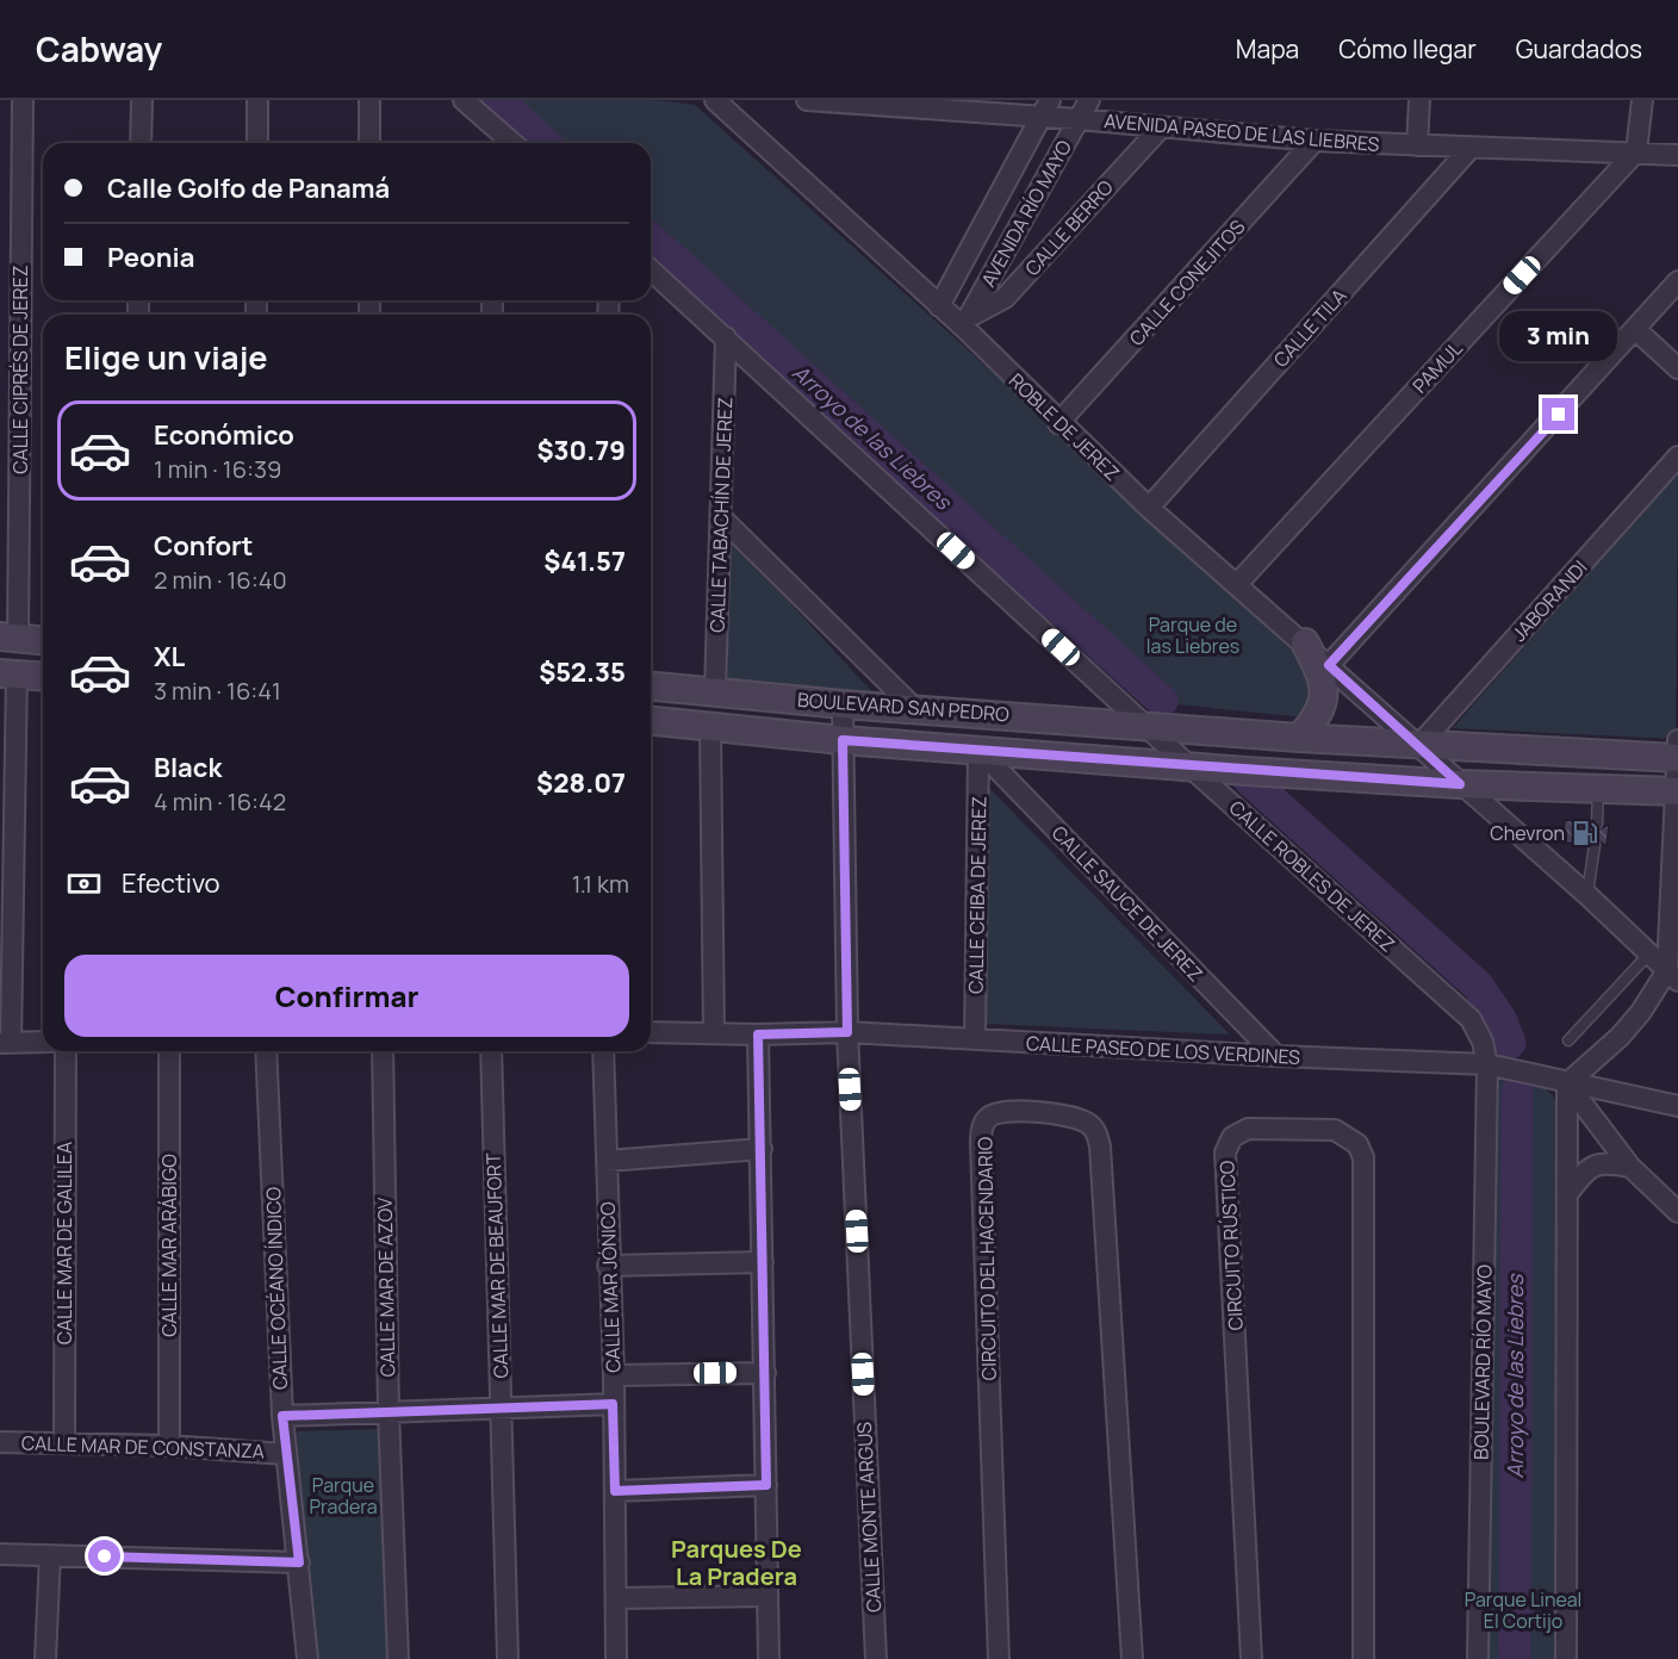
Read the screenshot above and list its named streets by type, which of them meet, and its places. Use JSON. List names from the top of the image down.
{
  "streets": {
    "street": [
      "AVENIDA PASEO DE LAS LIEBRES",
      "AVENIDA RÍO MAYO",
      "CALLE BERRO",
      "CALLE CONEJITOS",
      "CALLE TILA",
      "PAMUL",
      "CALLE CIPRÉS DE JEREZ",
      "ROBLE DE JEREZ",
      "CALLE TABACHÍN DE JEREZ",
      "JABORANDI",
      "BOULEVARD SAN PEDRO",
      "CALLE ROBLES DE JEREZ",
      "CALLE CEIBA DE JEREZ",
      "CALLE SAUCE DE JEREZ",
      "CALLE PASEO DE LOS VERDINES",
      "CALLE MAR DE GALILEA",
      "CALLE MAR ARÁBIGO",
      "CIRCUITO RÚSTICO",
      "CIRCUITO DEL HACENDARIO",
      "CALLE MAR DE BEAUFORT",
      "CALLE MAR DE AZOV",
      "CALLE MAR JÓNICO",
      "CALLE OCÉANO ÍNDICO",
      "BOULEVARD RÍO MAYO",
      "CALLE MAR DE CONSTANZA",
      "CALLE MONTE ARGUS"
    ]
  },
  "crossings": [
    ["AVENIDA PASEO DE LAS LIEBRES", "AVENIDA RÍO MAYO"],
    ["AVENIDA PASEO DE LAS LIEBRES", "CALLE BERRO"],
    ["AVENIDA PASEO DE LAS LIEBRES", "CALLE CONEJITOS"],
    ["AVENIDA PASEO DE LAS LIEBRES", "CALLE TILA"],
    ["AVENIDA PASEO DE LAS LIEBRES", "PAMUL"],
    ["AVENIDA RÍO MAYO", "CALLE BERRO"],
    ["AVENIDA RÍO MAYO", "ROBLE DE JEREZ"],
    ["CALLE BERRO", "ROBLE DE JEREZ"],
    ["CALLE CONEJITOS", "ROBLE DE JEREZ"],
    ["CALLE TILA", "ROBLE DE JEREZ"],
    ["PAMUL", "ROBLE DE JEREZ"],
    ["ROBLE DE JEREZ", "JABORANDI"],
    ["ROBLE DE JEREZ", "BOULEVARD SAN PEDRO"],
    ["CALLE TABACHÍN DE JEREZ", "BOULEVARD SAN PEDRO"],
    ["CALLE TABACHÍN DE JEREZ", "CALLE ROBLES DE JEREZ"],
    ["BOULEVARD SAN PEDRO", "CALLE ROBLES DE JEREZ"],
    ["BOULEVARD SAN PEDRO", "CALLE CEIBA DE JEREZ"],
    ["BOULEVARD SAN PEDRO", "CALLE SAUCE DE JEREZ"],
    ["BOULEVARD SAN PEDRO", "CALLE MONTE ARGUS"],
    ["CALLE ROBLES DE JEREZ", "CALLE PASEO DE LOS VERDINES"],
    ["CALLE ROBLES DE JEREZ", "BOULEVARD RÍO MAYO"],
    ["CALLE CEIBA DE JEREZ", "CALLE SAUCE DE JEREZ"],
    ["CALLE CEIBA DE JEREZ", "CALLE PASEO DE LOS VERDINES"],
    ["CALLE SAUCE DE JEREZ", "CALLE PASEO DE LOS VERDINES"],
    ["CALLE PASEO DE LOS VERDINES", "BOULEVARD RÍO MAYO"],
    ["CALLE PASEO DE LOS VERDINES", "CALLE MONTE ARGUS"],
    ["CALLE MAR DE GALILEA", "CALLE MAR DE CONSTANZA"],
    ["CALLE MAR ARÁBIGO", "CALLE MAR DE CONSTANZA"],
    ["CALLE MAR DE BEAUFORT", "CALLE MAR DE CONSTANZA"],
    ["CALLE MAR DE AZOV", "CALLE MAR DE CONSTANZA"],
    ["CALLE MAR JÓNICO", "CALLE MAR DE CONSTANZA"],
    ["CALLE OCÉANO ÍNDICO", "CALLE MAR DE CONSTANZA"]
  ],
  "districts": ["Parques De La Pradera"],
  "water": ["Arroyo de las Liebres"],
  "parks": ["Parque de las Liebres", "Parque Pradera", "Parque Lineal El Cortijo"],
  "places": {
    "fuel station": ["Chevron"]
  },
  "page": {
    "header": "Cabway",
    "nav": ["Mapa", "Cómo llegar", "Guardados"],
    "banner": ["Calle Golfo de Panamá", "Peonia"],
    "bubble": "3 min",
    "heading": "Elige un viaje",
    "list": [
      {
        "name": "Económico",
        "note": "1 min · 16:39",
        "value": "$30.79"
      },
      {
        "name": "Confort",
        "note": "2 min · 16:40",
        "value": "$41.57"
      },
      {
        "name": "XL",
        "note": "3 min · 16:41",
        "value": "$52.35"
      },
      {
        "name": "Black",
        "note": "4 min · 16:42",
        "value": "$28.07"
      }
    ],
    "pay": ["Efectivo", "1.1 km"],
    "buttons": "Confirmar"
  }
}
